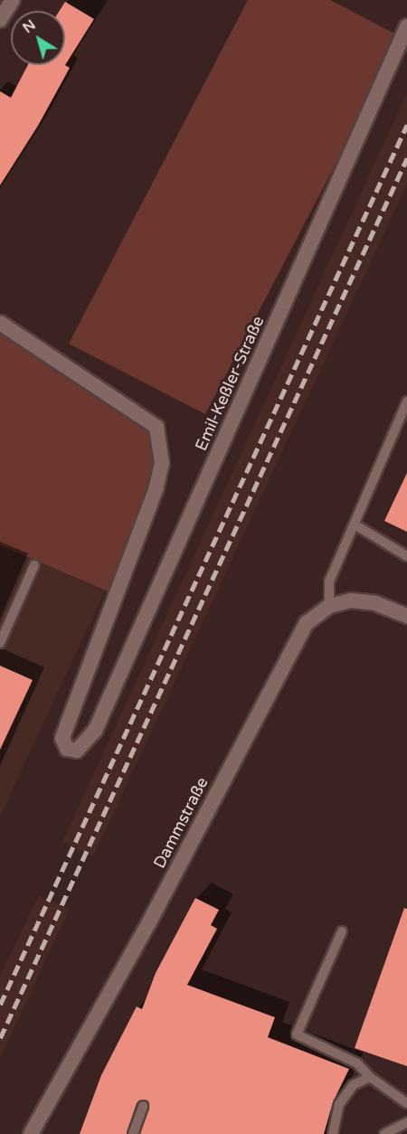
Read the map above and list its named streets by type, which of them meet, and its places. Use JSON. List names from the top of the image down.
{
  "streets": {
    "street": ["Emil-Keßler-Straße", "Dammstraße"]
  },
  "north": "top left"
}
